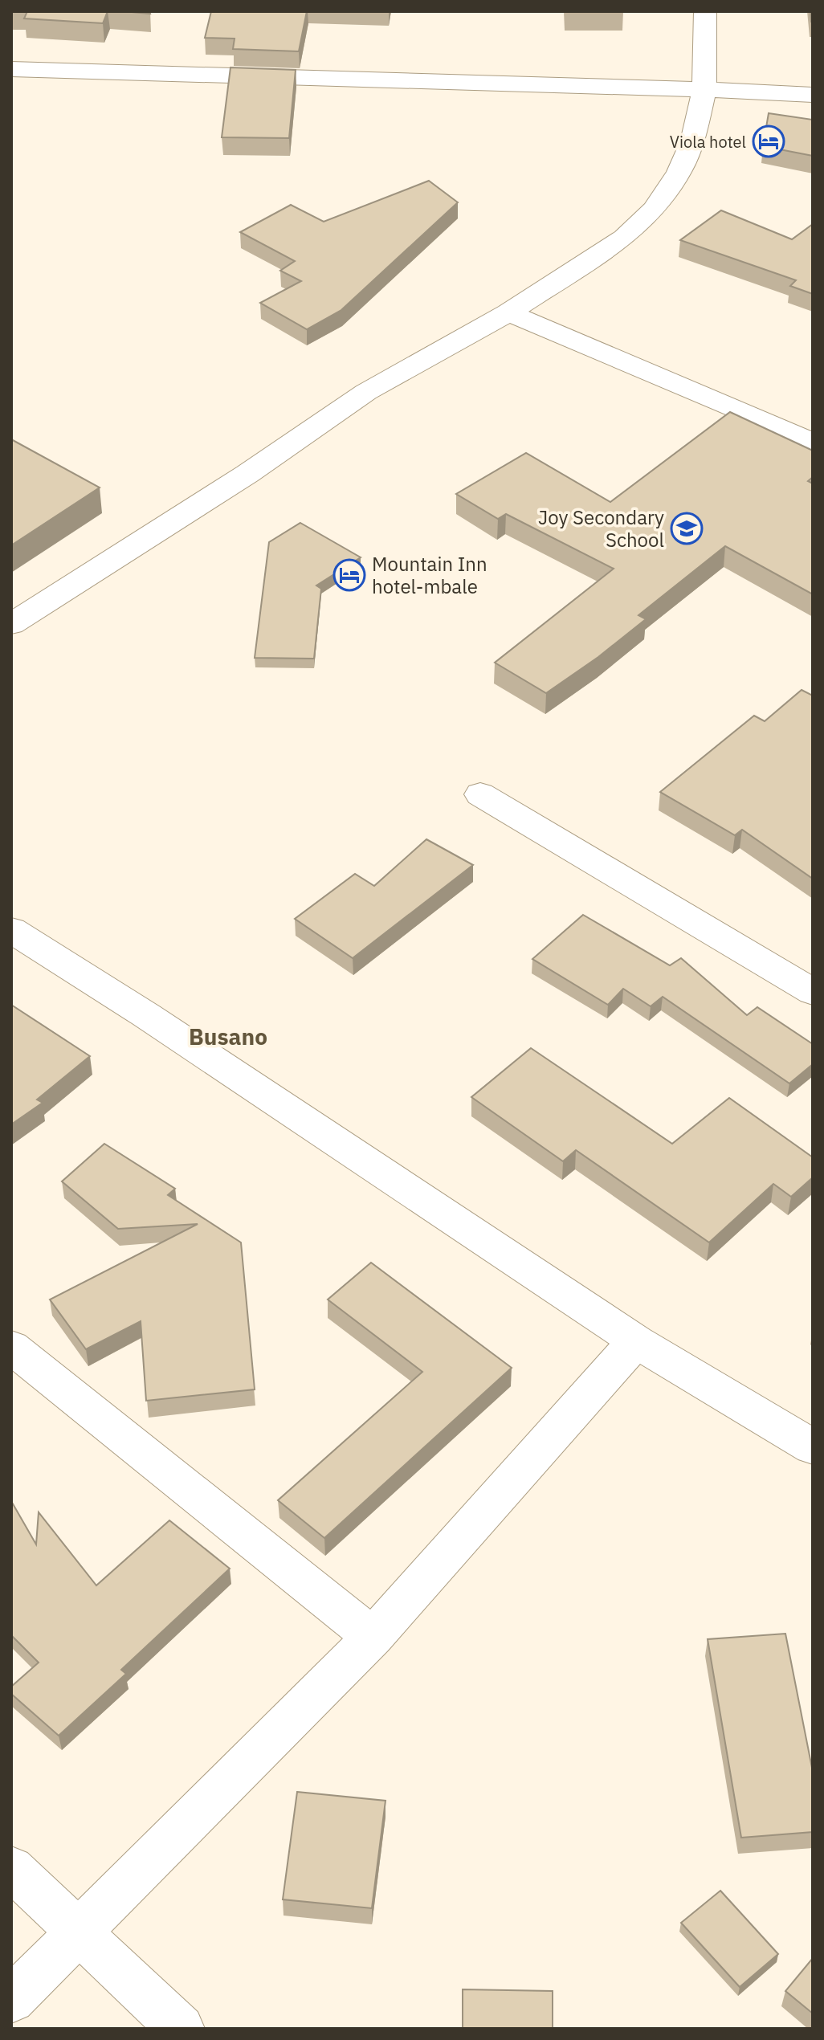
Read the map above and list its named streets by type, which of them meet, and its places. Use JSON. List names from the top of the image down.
{
  "districts": ["Busano"],
  "places": {
    "hotel": ["Viola hotel", "Mountain Inn hotel-mbale"],
    "school or university": ["Joy Secondary School"]
  }
}
